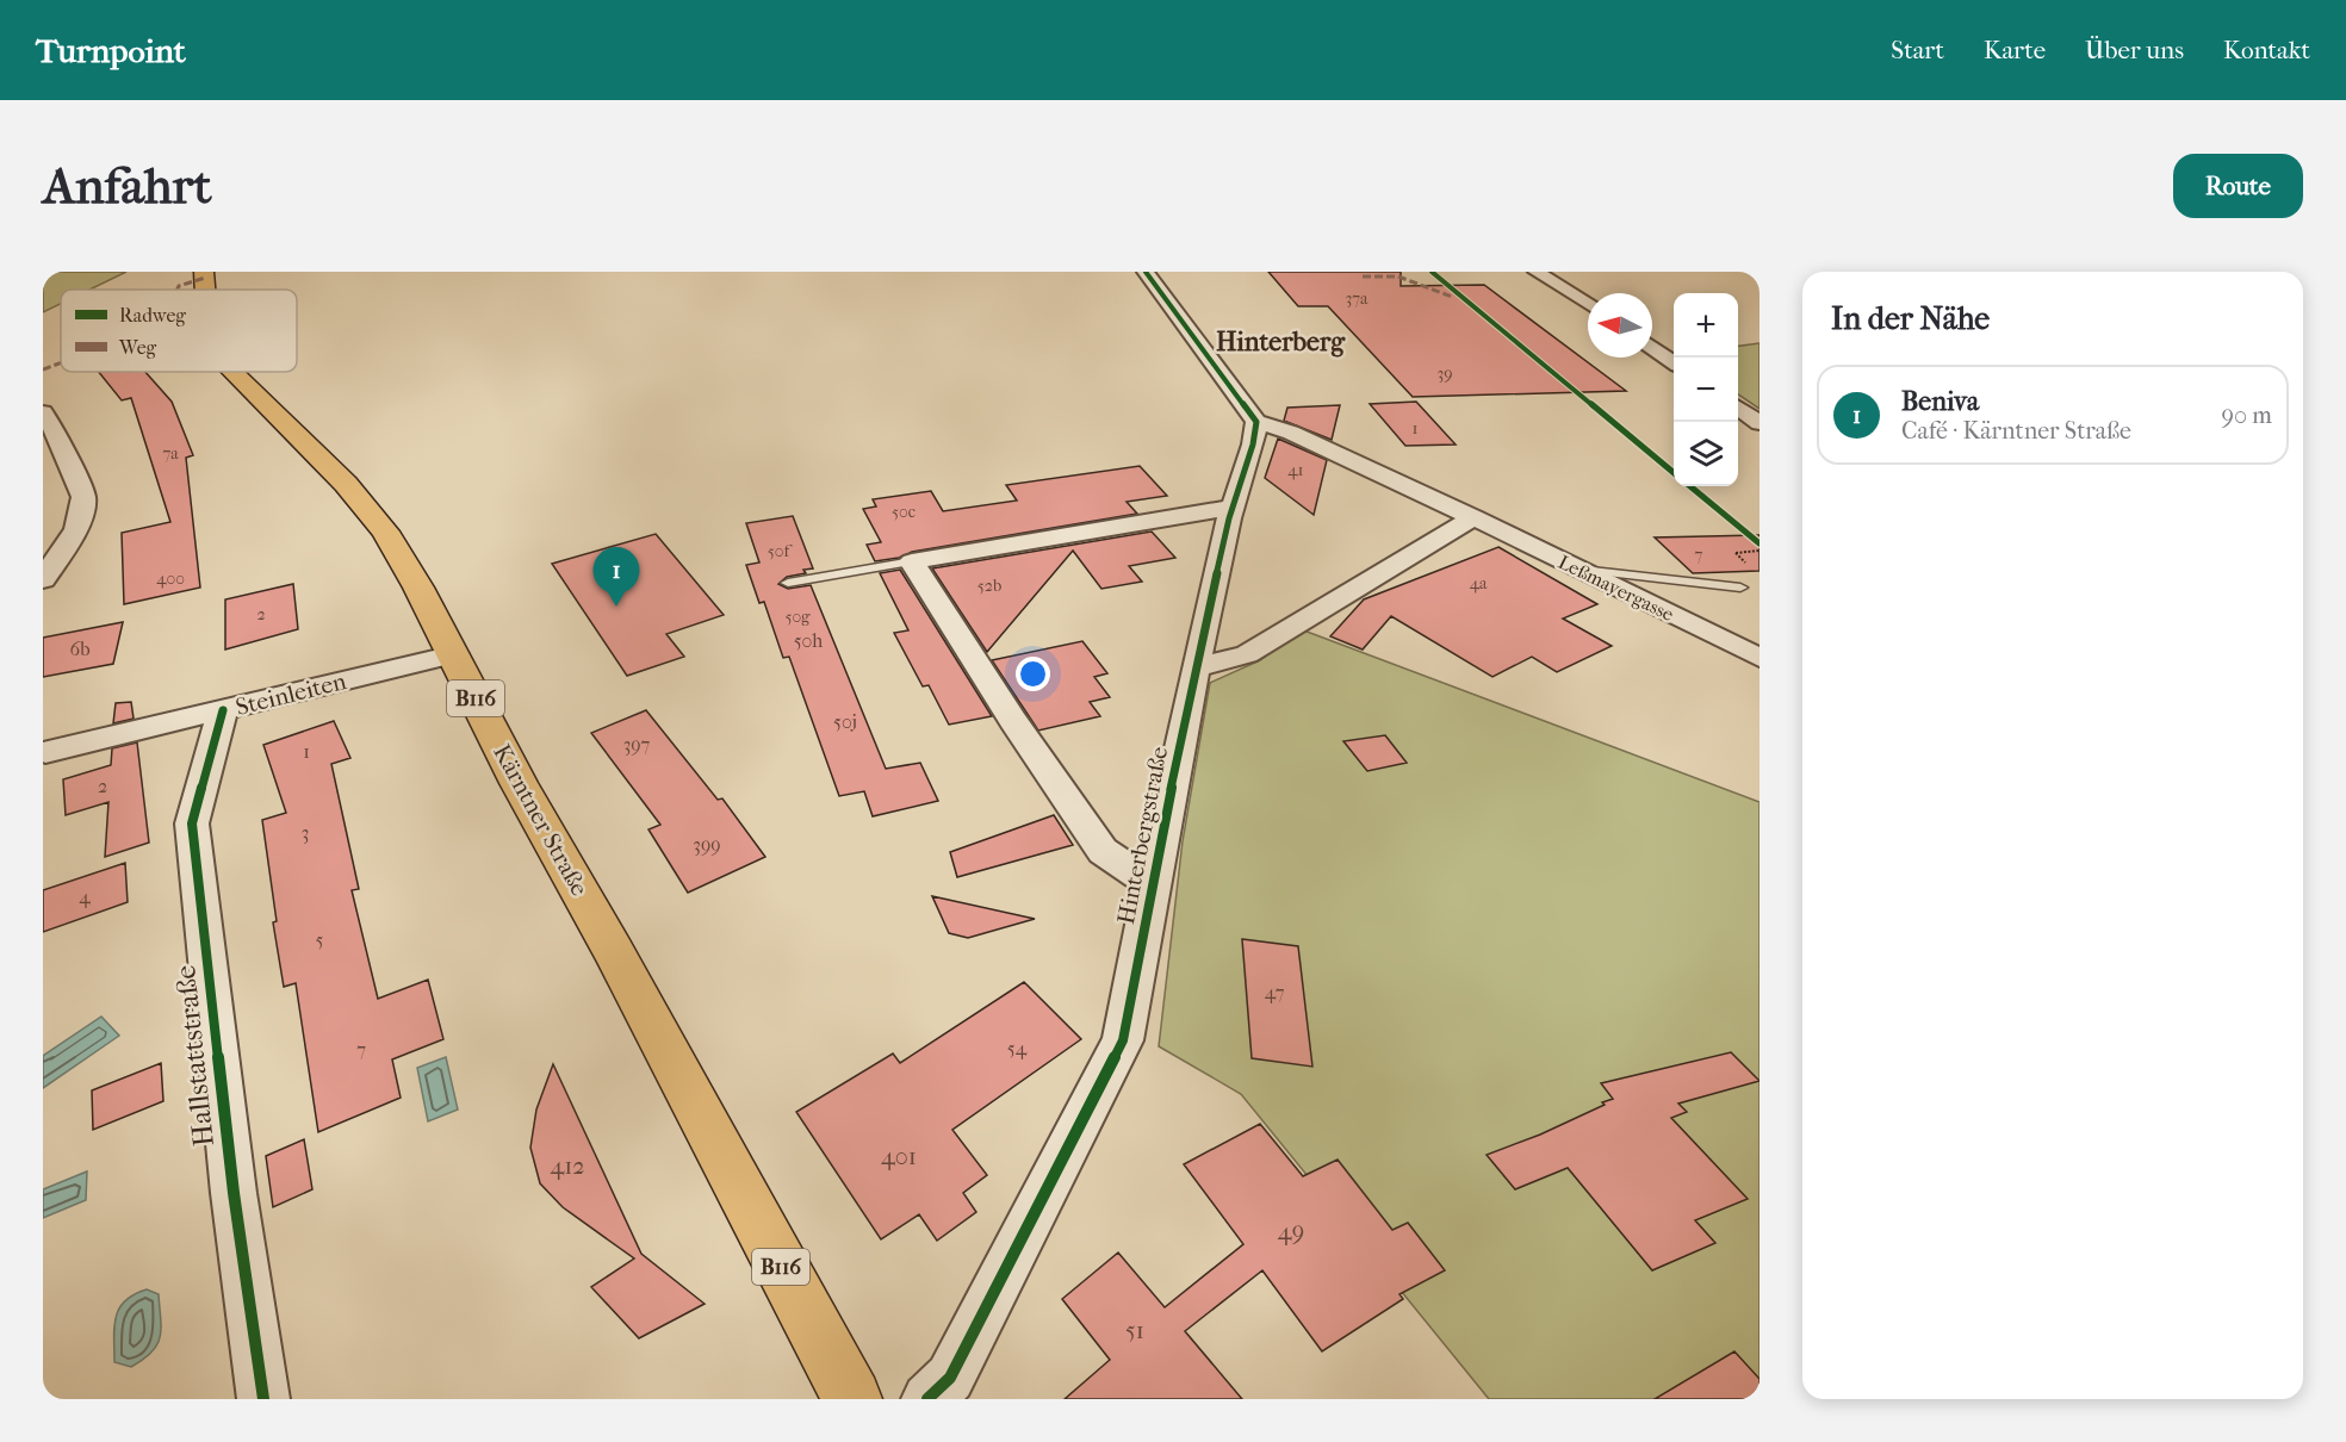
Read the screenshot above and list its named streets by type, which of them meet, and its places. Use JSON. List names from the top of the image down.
{
  "streets": {
    "main road": ["B116", "Kärntner Straße"],
    "street": [
      "Leßmayergasse",
      "Steinleiten",
      "Hinterbergstraße",
      "Hallstattstraße"
    ]
  },
  "crossings": [
    ["Leßmayergasse", "Hinterbergstraße"],
    ["Steinleiten", "Kärntner Straße"],
    ["Steinleiten", "Hallstattstraße"]
  ],
  "districts": ["Hinterberg"],
  "house_numbers": [
    "37a",
    "39",
    "1",
    "7a",
    "41",
    "50c",
    "50f",
    "7",
    "400",
    "4a",
    "52b",
    "2",
    "50g",
    "50h",
    "6b",
    "50j",
    "397",
    "1",
    "2",
    "3",
    "399",
    "4",
    "5",
    "47",
    "54",
    "7",
    "401",
    "412",
    "49",
    "51"
  ],
  "legend": ["Radweg", "Weg"],
  "north": "left",
  "page": {
    "header": "Turnpoint",
    "nav": [
      "Start",
      "Karte",
      "Über uns",
      "Kontakt"
    ],
    "buttons": "Route",
    "title": "Anfahrt",
    "heading": "In der Nähe",
    "map_buttons": ["+", "−"],
    "list": [
      {
        "mark": "1",
        "name": "Beniva",
        "note": "Café · Kärntner Straße",
        "value": "90 m"
      }
    ],
    "pins": "1"
  }
}
